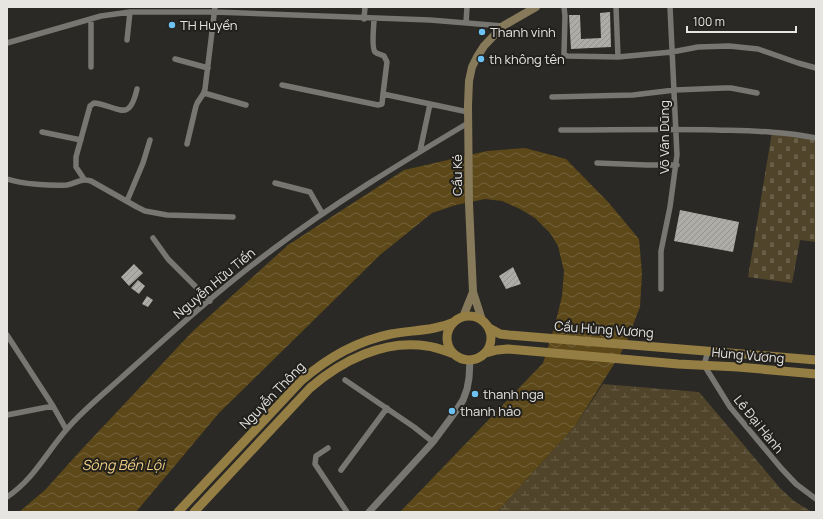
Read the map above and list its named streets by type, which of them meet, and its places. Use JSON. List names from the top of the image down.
{
  "streets": {
    "main road": [
      "Cầu Ké",
      "Cầu Hùng Vương",
      "Hùng Vương",
      "Nguyễn Thông"
    ],
    "street": ["Võ Văn Dũng", "Nguyễn Hữu Tiến", "Lê Đại Hành"]
  },
  "crossings": [
    ["Cầu Ké", "Nguyễn Hữu Tiến"],
    ["Cầu Hùng Vương", "Hùng Vương"],
    ["Cầu Hùng Vương", "Nguyễn Thông"],
    ["Hùng Vương", "Nguyễn Thông"],
    ["Hùng Vương", "Lê Đại Hành"]
  ],
  "water": ["Sông Bến Lội"],
  "places": [
    "TH Huyền",
    "Thanh vinh",
    "th không tên",
    "thanh nga",
    "thanh hảo"
  ],
  "scale_bar": "100 m"
}
